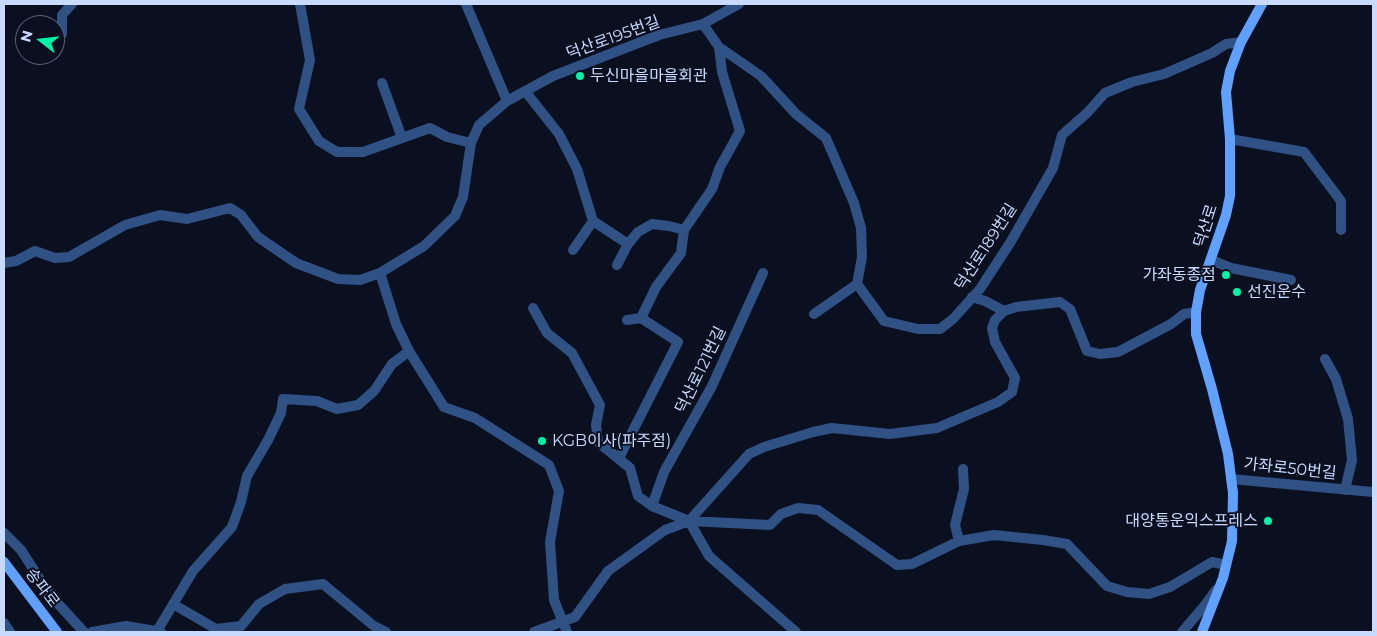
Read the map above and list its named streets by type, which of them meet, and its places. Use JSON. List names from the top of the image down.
{
  "streets": {
    "street": [
      "덕산로195번길",
      "덕산로",
      "덕산로189번길",
      "덕산로121번길",
      "가좌로50번길",
      "송파로"
    ]
  },
  "crossings": [
    ["덕산로", "덕산로189번길"],
    ["덕산로", "가좌로50번길"]
  ],
  "places": [
    "두신마을마을회관",
    "가좌동종점",
    "선진운수",
    "KGB이사(파주점)",
    "대양통운익스프레스"
  ],
  "north": "left"
}
